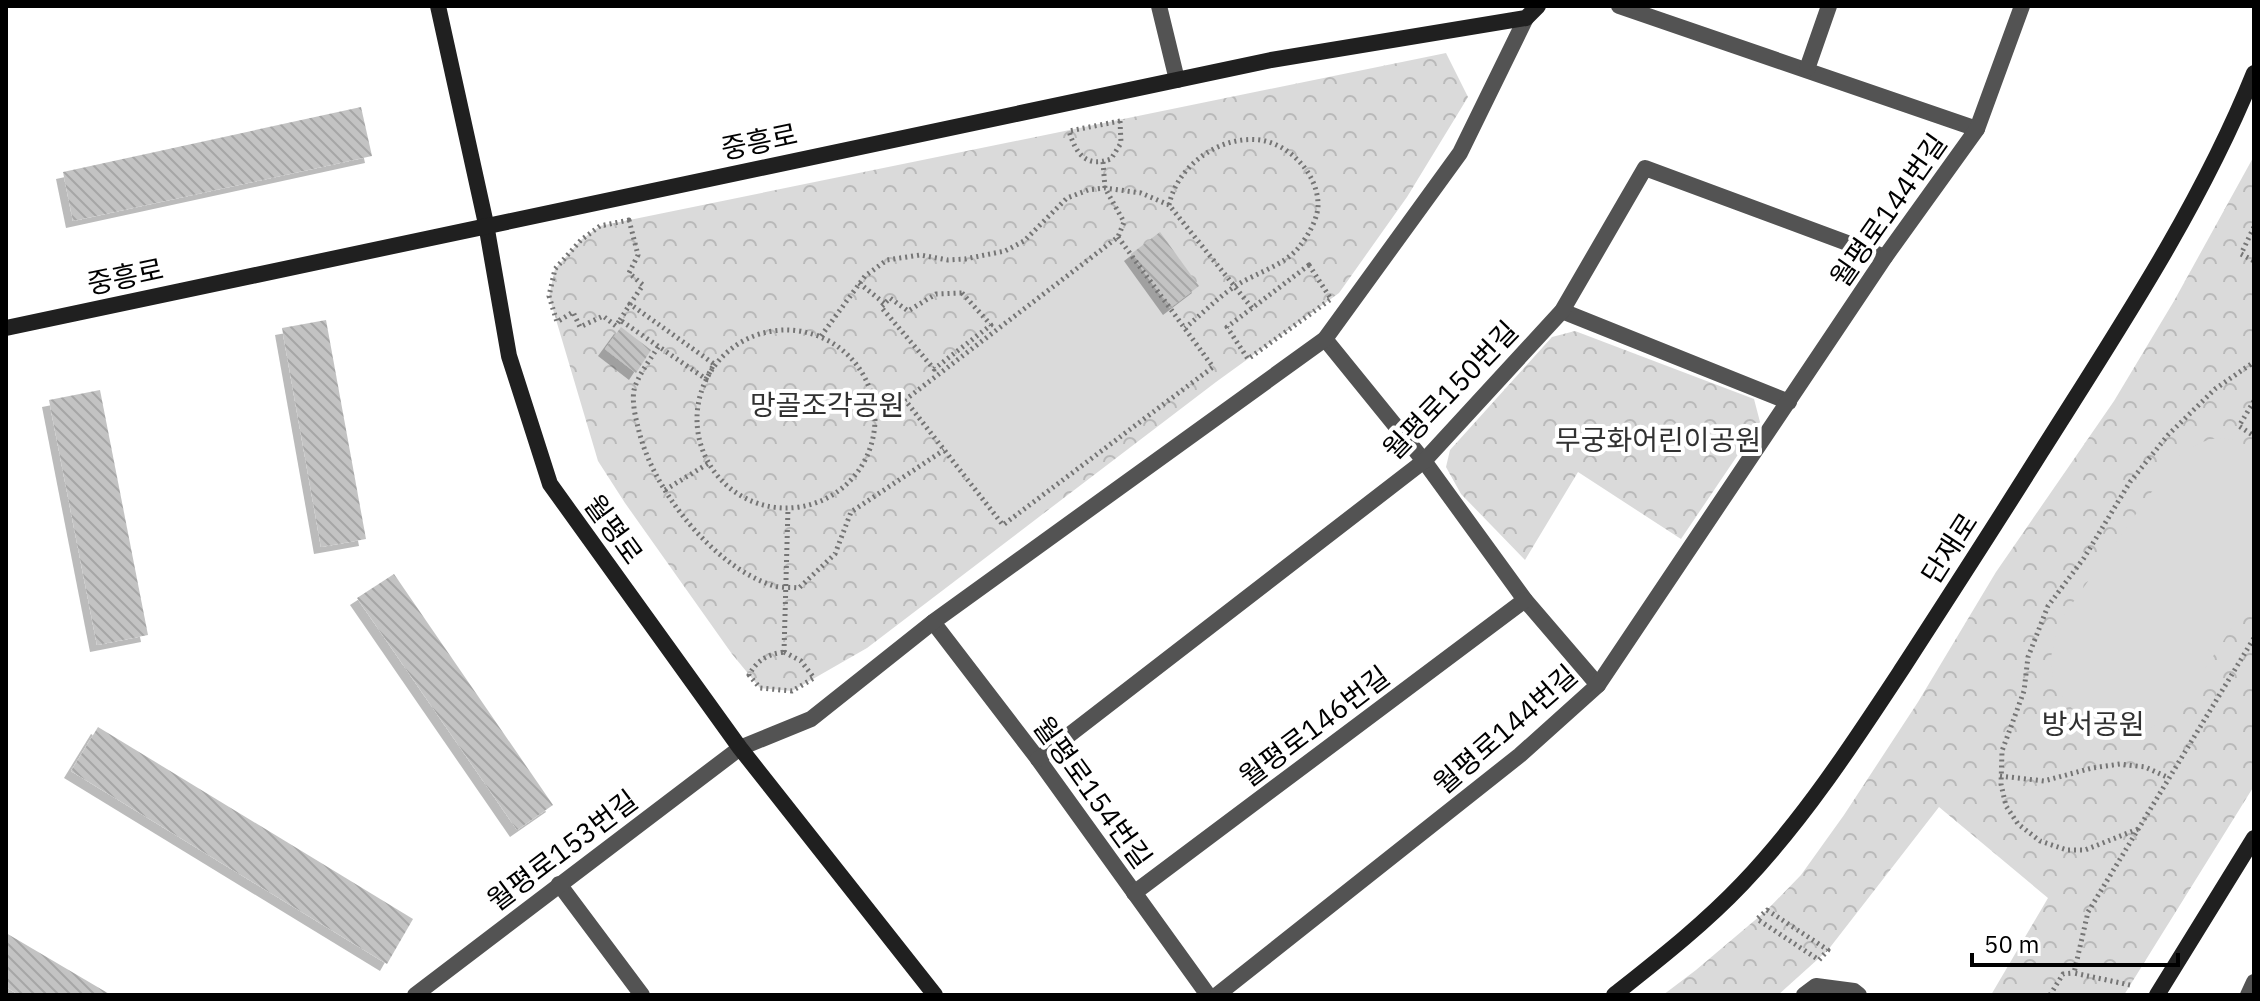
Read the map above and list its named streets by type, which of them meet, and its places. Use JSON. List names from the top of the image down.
{
  "streets": {
    "street": [
      "중흥로",
      "월평로144번길",
      "월평로150번길",
      "월평로",
      "단재로",
      "월평로146번길",
      "월평로154번길",
      "월평로153번길"
    ]
  },
  "crossings": [
    ["중흥로", "월평로"],
    ["중흥로", "월평로153번길"],
    ["월평로144번길", "월평로150번길"],
    ["월평로150번길", "월평로154번길"],
    ["월평로", "월평로153번길"],
    ["월평로146번길", "월평로154번길"],
    ["월평로154번길", "월평로153번길"]
  ],
  "parks": ["망골조각공원", "무궁화어린이공원", "방서공원"],
  "scale_bar": "50 m"
}
